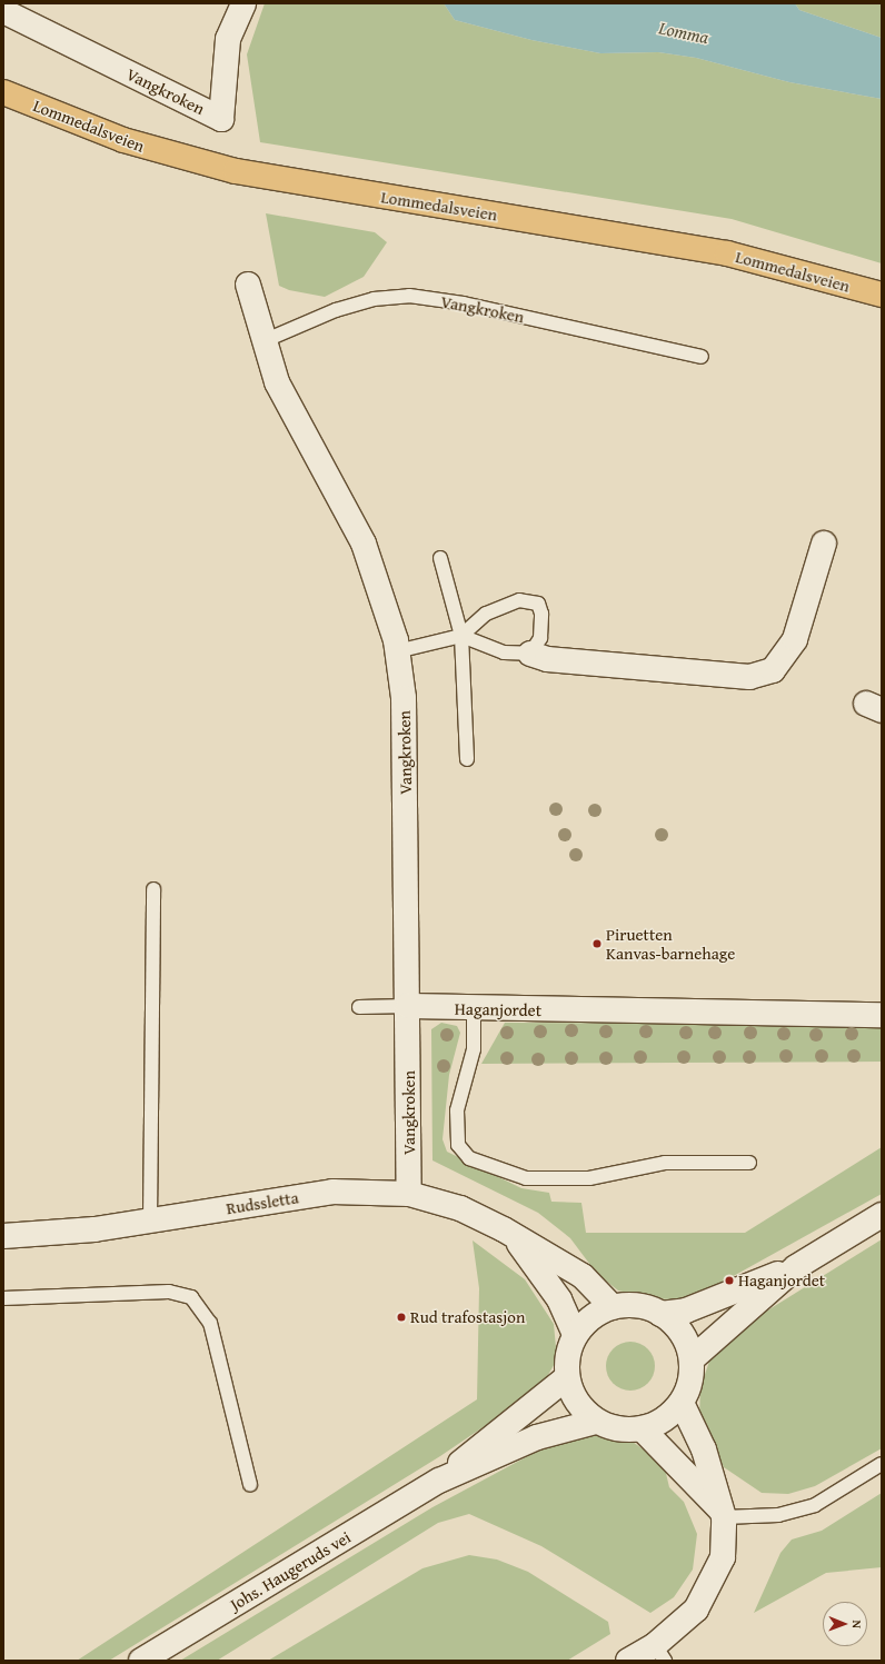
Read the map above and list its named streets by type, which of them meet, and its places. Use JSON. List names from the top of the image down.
{
  "streets": {
    "main road": ["Lommedalsveien"],
    "street": [
      "Vangkroken",
      "Haganjordet",
      "Rudssletta",
      "Johs. Haugeruds vei"
    ]
  },
  "crossings": [
    ["Vangkroken", "Haganjordet"],
    ["Vangkroken", "Rudssletta"],
    ["Rudssletta", "Johs. Haugeruds vei"]
  ],
  "water": ["Lomma"],
  "places": ["Piruetten Kanvas-barnehage", "Haganjordet", "Rud trafostasjon"],
  "north": "right"
}
